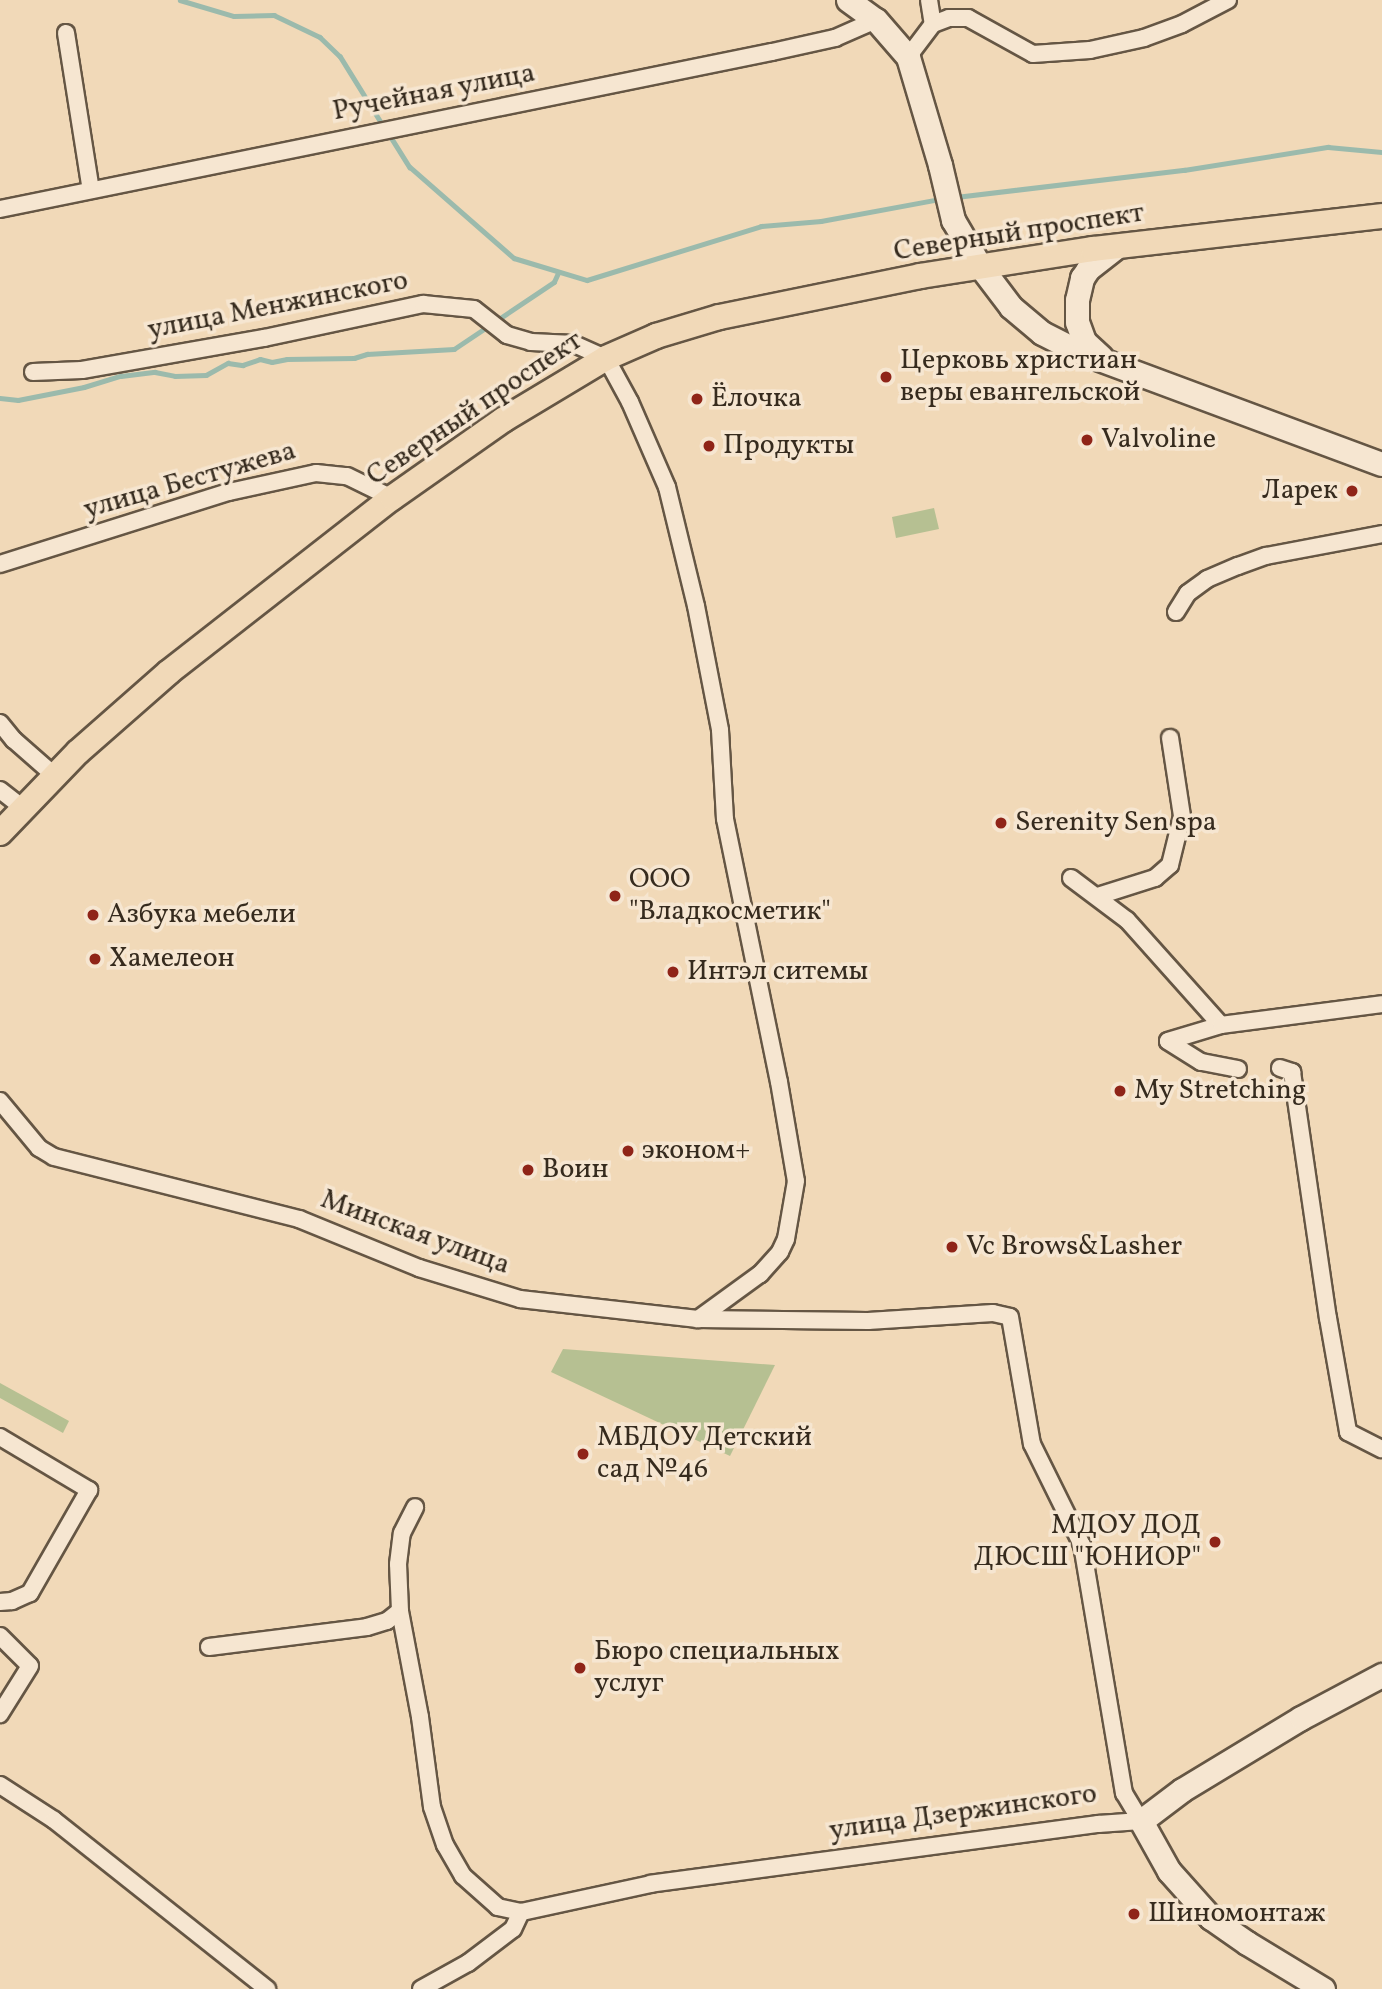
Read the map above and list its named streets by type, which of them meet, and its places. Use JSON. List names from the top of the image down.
{
  "streets": {
    "main road": ["Северный проспект"],
    "street": [
      "Ручейная улица",
      "улица Менжинского",
      "улица Бестужева",
      "Минская улица",
      "улица Дзержинского"
    ]
  },
  "crossings": [
    ["Северный проспект", "улица Менжинского"],
    ["Северный проспект", "улица Бестужева"],
    ["Минская улица", "улица Дзержинского"]
  ],
  "places": [
    "Церковь христиан веры евангельской",
    "Ёлочка",
    "Valvoline",
    "Продукты",
    "Ларек",
    "Serenity Sen spa",
    "ООО \"Владкосметик\"",
    "Азбука мебели",
    "Хамелеон",
    "Интэл ситемы",
    "My Stretching",
    "эконом+",
    "Воин",
    "Vc Brows&Lasher",
    "МБДОУ Детский сад №46",
    "МДОУ ДОД ДЮСШ \"ЮНИОР\"",
    "Бюро специальных услуг",
    "Шиномонтаж"
  ]
}
